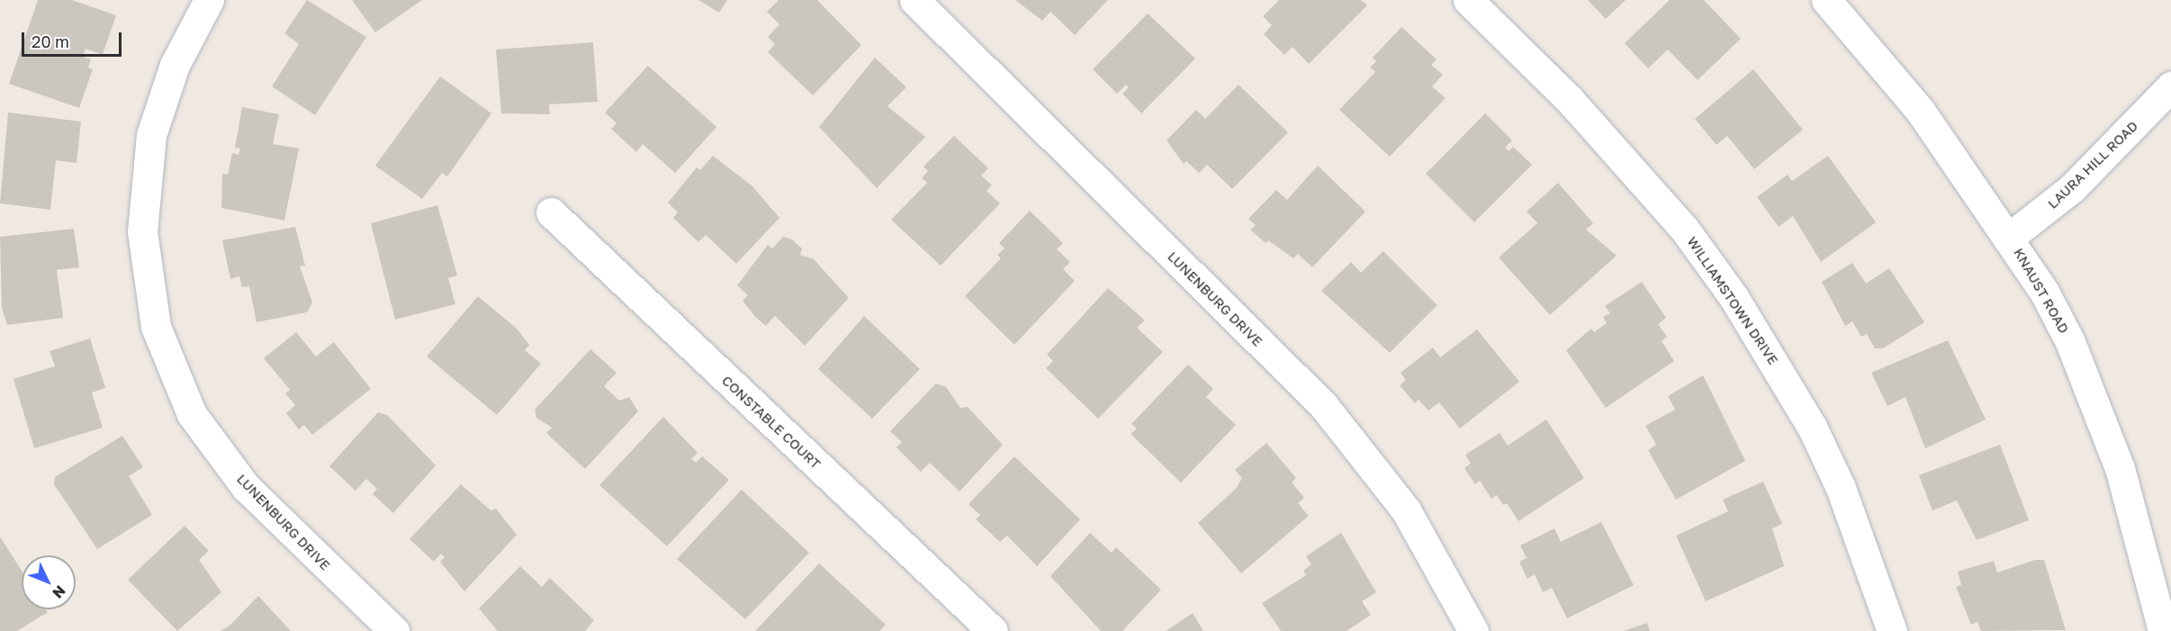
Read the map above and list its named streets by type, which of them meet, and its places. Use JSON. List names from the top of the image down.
{
  "streets": {
    "street": [
      "LAURA HILL ROAD",
      "KNAUST ROAD",
      "LUNENBURG DRIVE",
      "WILLIAMSTOWN DRIVE",
      "CONSTABLE COURT"
    ]
  },
  "crossings": [
    ["LAURA HILL ROAD", "KNAUST ROAD"]
  ],
  "scale_bar": "20 m",
  "north": "bottom right"
}
